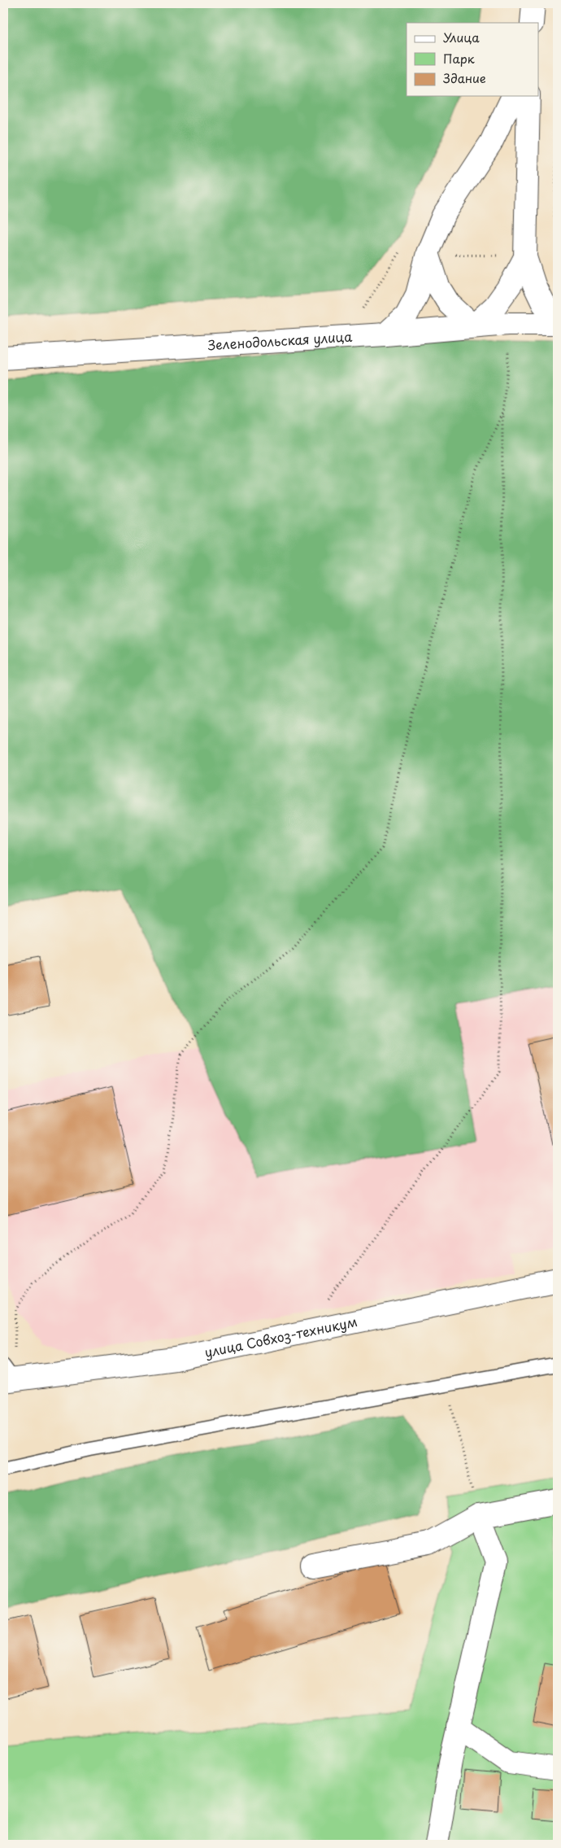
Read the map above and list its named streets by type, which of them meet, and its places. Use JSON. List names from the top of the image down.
{
  "streets": {
    "street": ["Зеленодольская улица", "улица Совхоз-техникум"]
  },
  "legend": ["Улица", "Парк", "Здание"]
}
